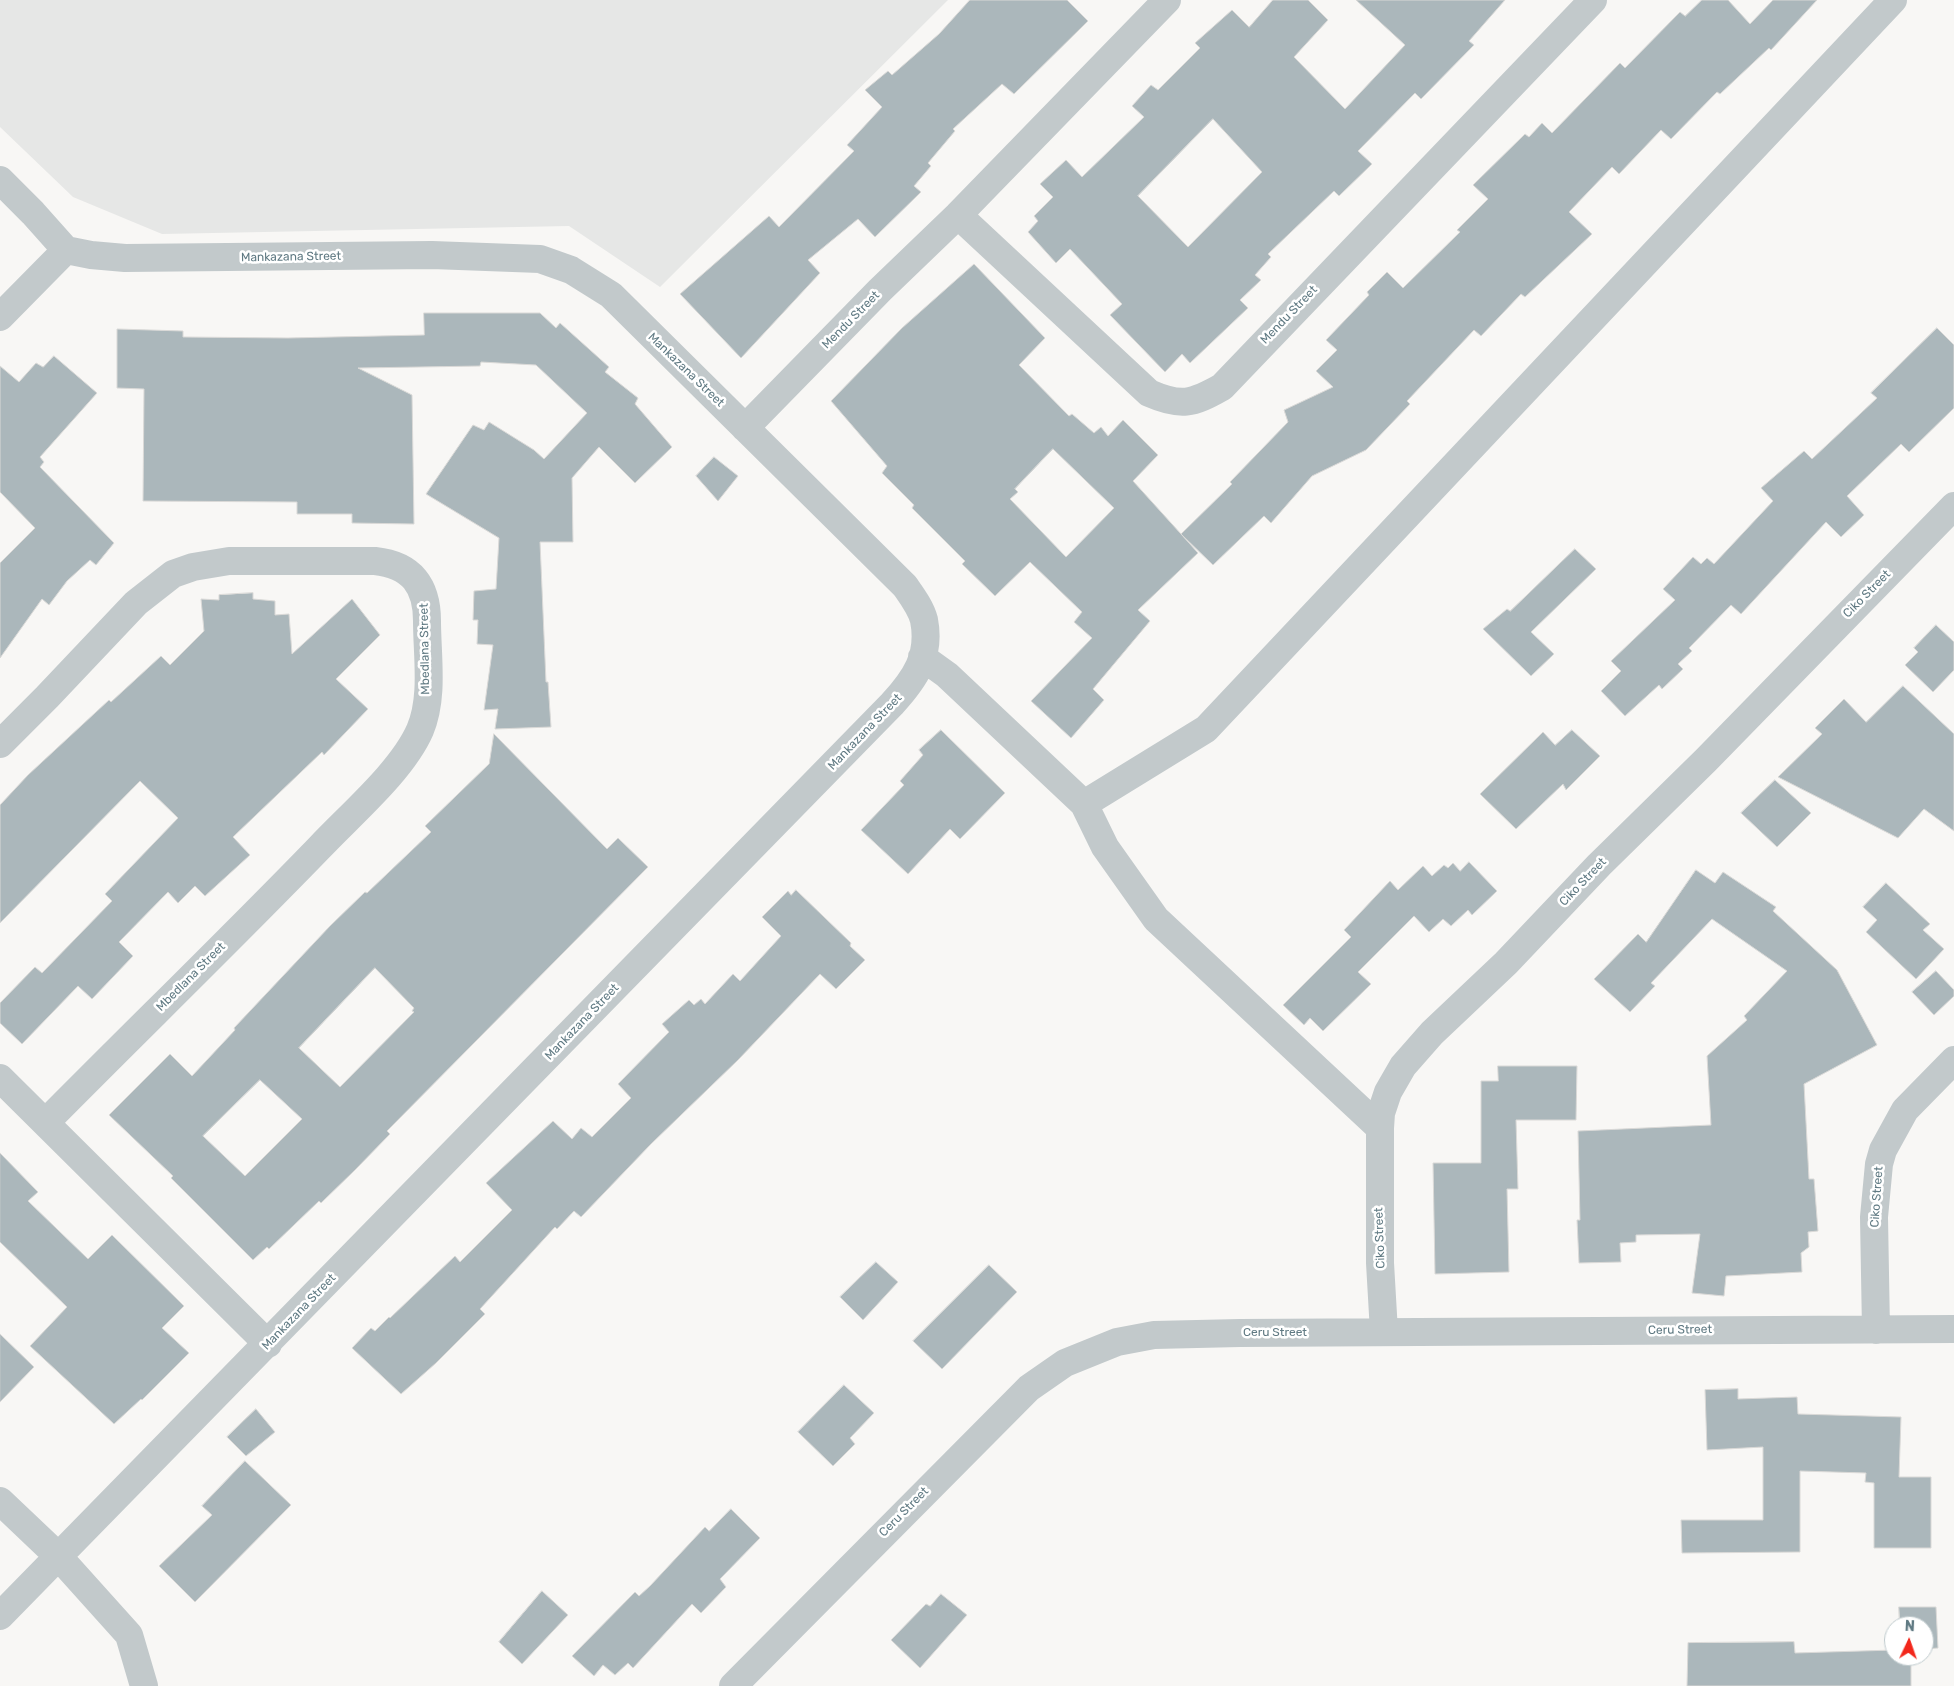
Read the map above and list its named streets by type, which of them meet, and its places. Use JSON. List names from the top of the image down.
{
  "streets": {
    "street": [
      "Mankazana Street",
      "Mendu Street",
      "Ciko Street",
      "Mbedlana Street",
      "Ceru Street"
    ]
  },
  "crossings": [
    ["Mankazana Street", "Mendu Street"],
    ["Ciko Street", "Ceru Street"]
  ],
  "north": "top"
}
